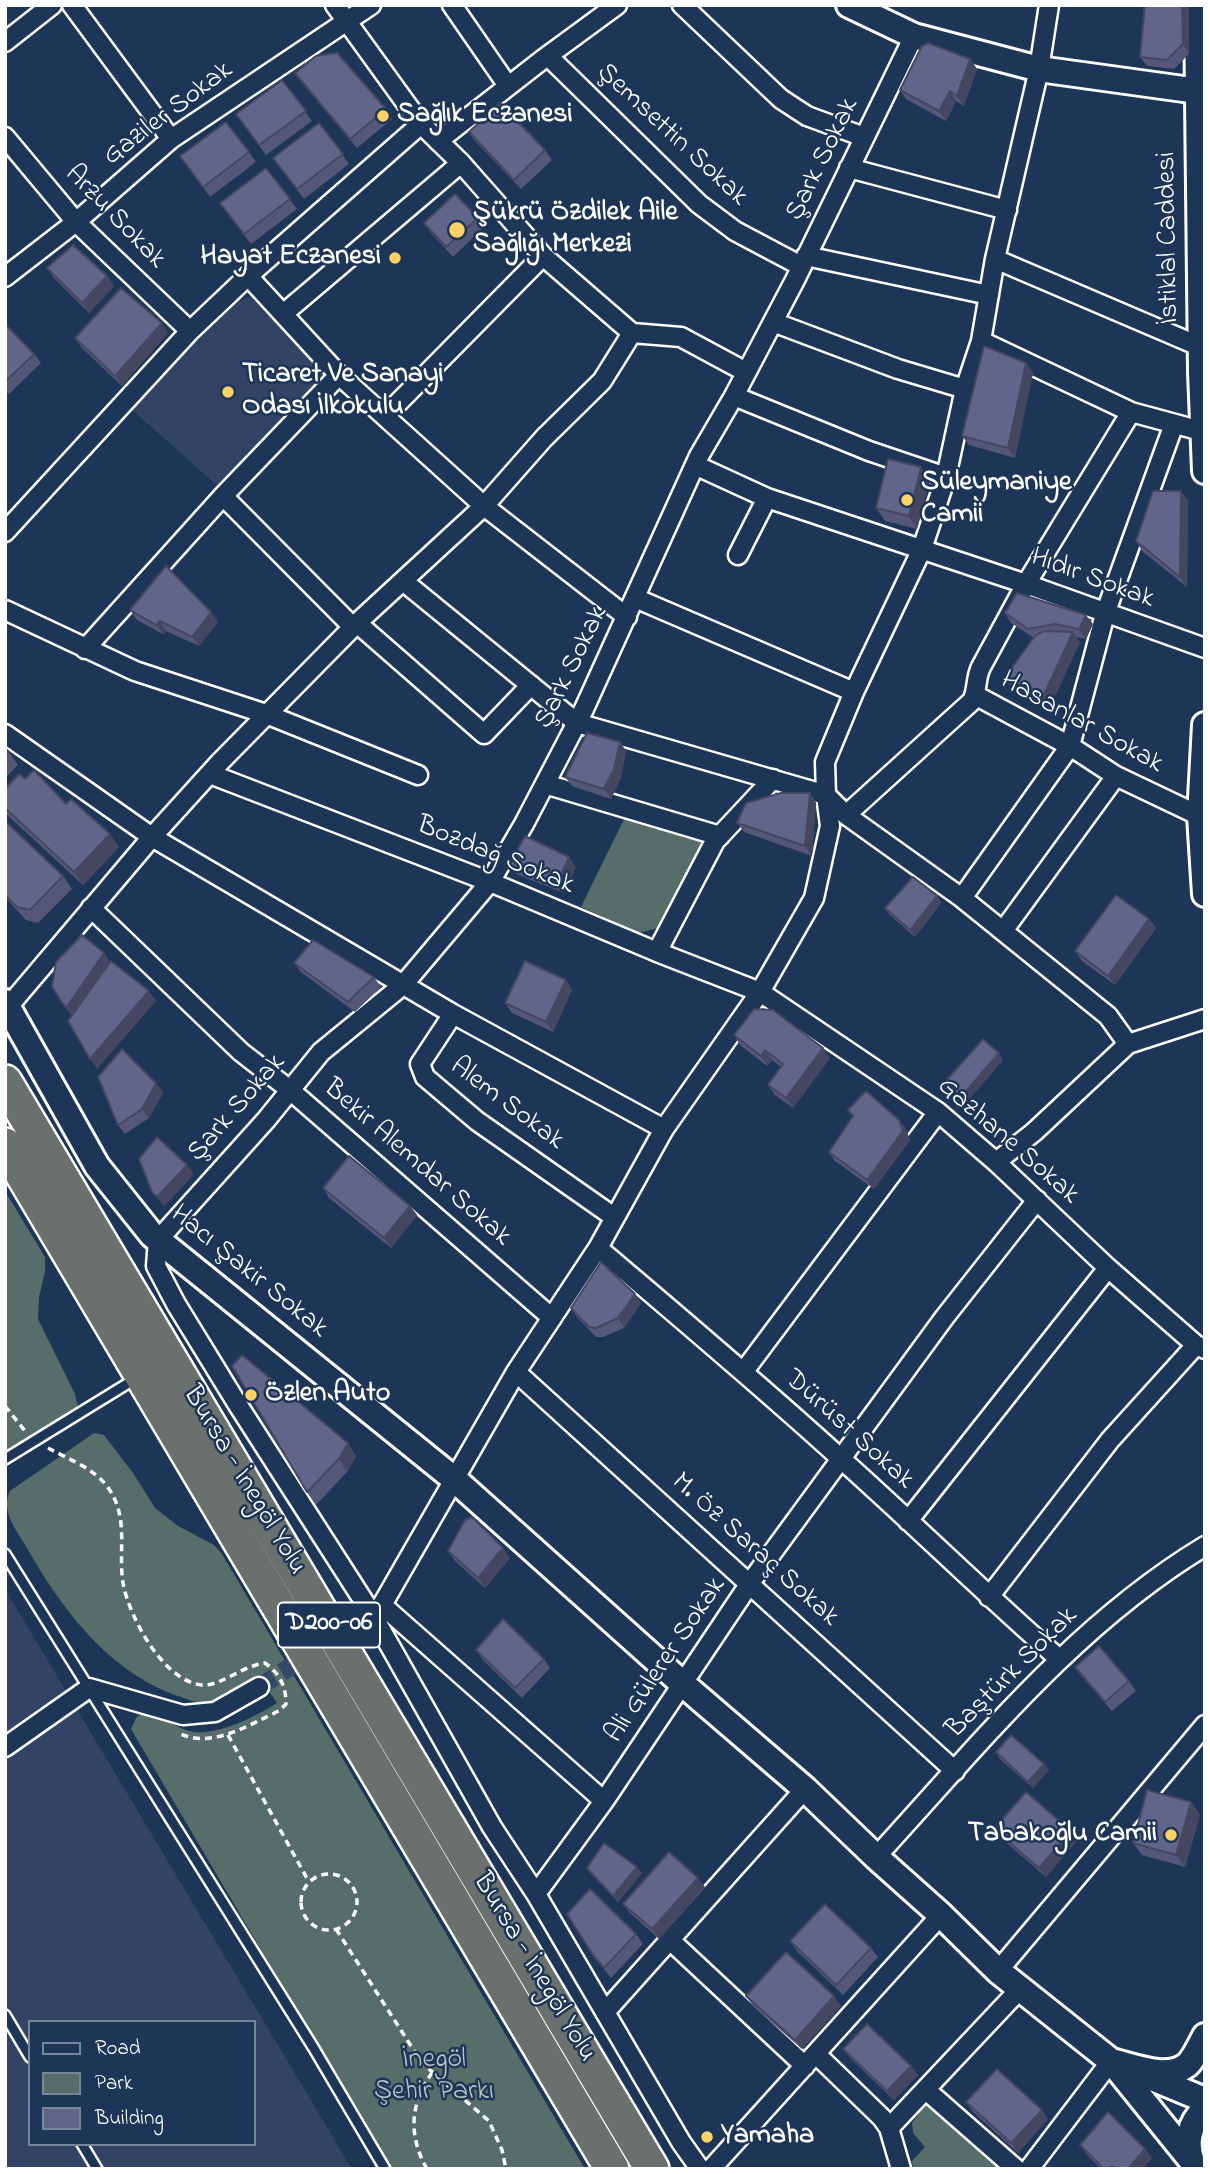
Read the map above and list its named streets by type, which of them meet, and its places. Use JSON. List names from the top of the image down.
{
  "streets": {
    "highway": ["Bursa - İnegöl Yolu", "D200-06"],
    "street": [
      "Gaziler Sokak",
      "Şemsettin Sokak",
      "Şark Sokak",
      "Arzu Sokak",
      "İstiklal Caddesi",
      "Hıdır Sokak",
      "Hasanlar Sokak",
      "Bozdağ Sokak",
      "Alem Sokak",
      "Gazhane Sokak",
      "Bekir Alemdar Sokak",
      "Hacı Şakir Sokak",
      "Dürüst Sokak",
      "M. Öz Saraç Sokak",
      "Ali Gülerer Sokak",
      "Baştürk Sokak"
    ]
  },
  "crossings": [
    ["Gaziler Sokak", "Arzu Sokak"],
    ["Şemsettin Sokak", "Şark Sokak"],
    ["Şark Sokak", "Hıdır Sokak"],
    ["Şark Sokak", "Bozdağ Sokak"],
    ["Şark Sokak", "Bekir Alemdar Sokak"],
    ["Şark Sokak", "Hacı Şakir Sokak"],
    ["Bozdağ Sokak", "Gazhane Sokak"],
    ["Gazhane Sokak", "Ali Gülerer Sokak"],
    ["Hacı Şakir Sokak", "Ali Gülerer Sokak"],
    ["Hacı Şakir Sokak", "Baştürk Sokak"],
    ["Dürüst Sokak", "Ali Gülerer Sokak"],
    ["Dürüst Sokak", "Baştürk Sokak"],
    ["M. Öz Saraç Sokak", "Ali Gülerer Sokak"],
    ["M. Öz Saraç Sokak", "Baştürk Sokak"]
  ],
  "parks": ["İnegöl Şehir Parkı"],
  "places": [
    "Sağlık Eczanesi",
    "Şükrü Özdilek Aile Sağlığı Merkezi",
    "Hayat Eczanesi",
    "Ticaret Ve Sanayi Odası İlkokulu",
    "Süleymaniye Camii",
    "Özlen Auto",
    "Tabakoğlu Camii",
    "Yamaha"
  ],
  "legend": ["Road", "Park", "Building"]
}
